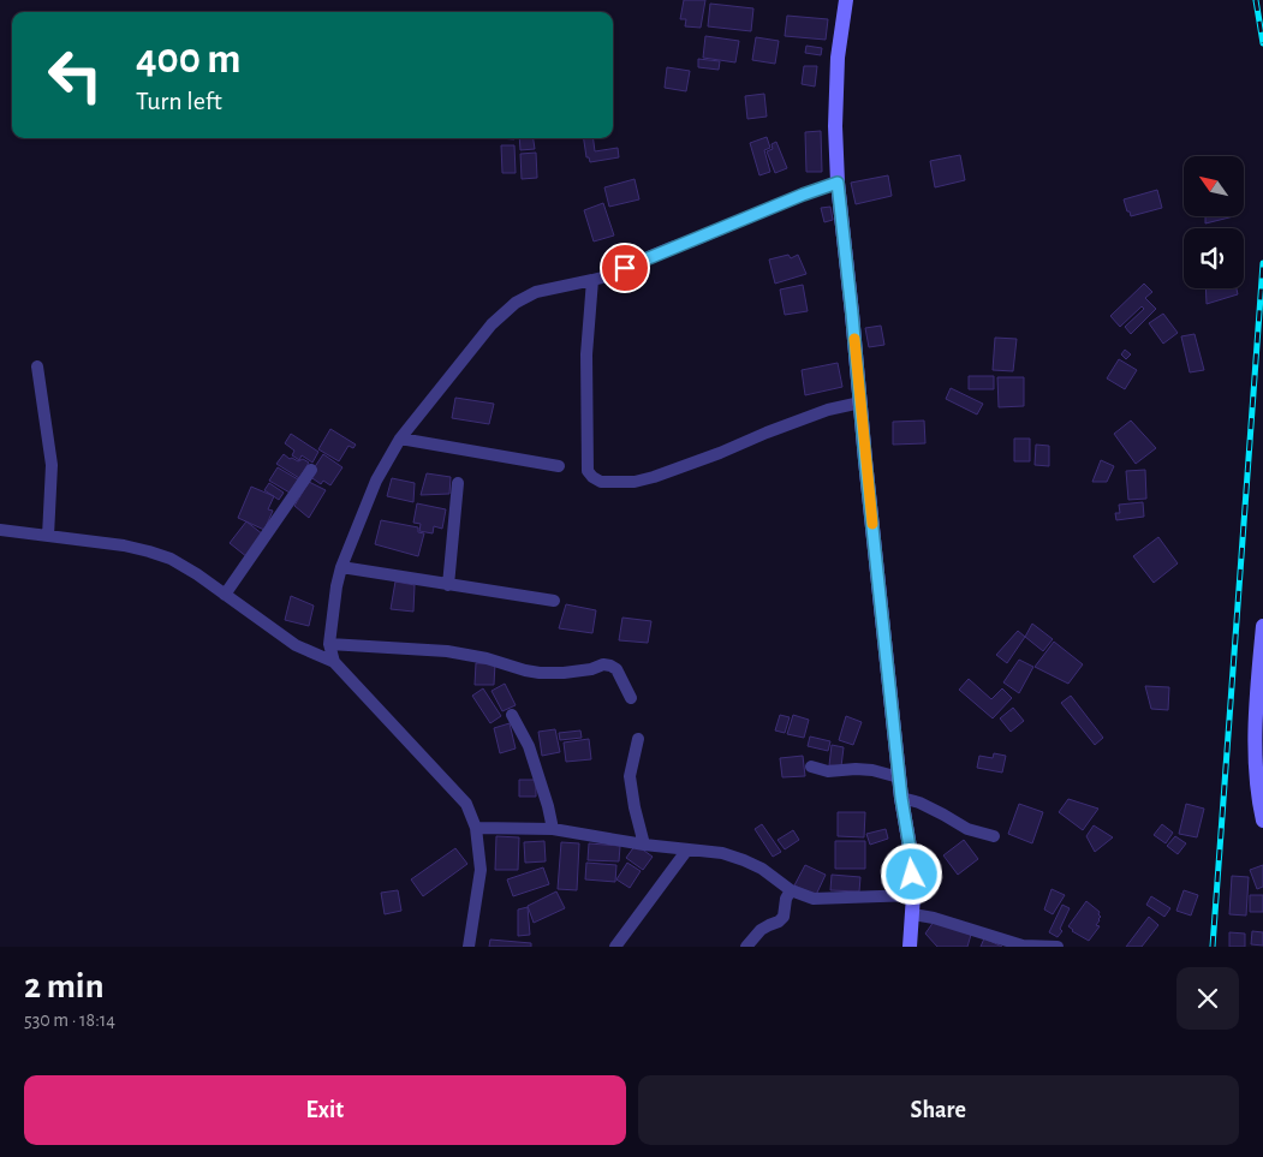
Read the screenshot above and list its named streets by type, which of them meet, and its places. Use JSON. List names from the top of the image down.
{
  "north": "top left",
  "page": {
    "turn": ["400 m", "Turn left"],
    "heading": ["2 min", "530 m · 18:14"],
    "buttons": ["Exit", "Share"]
  }
}
